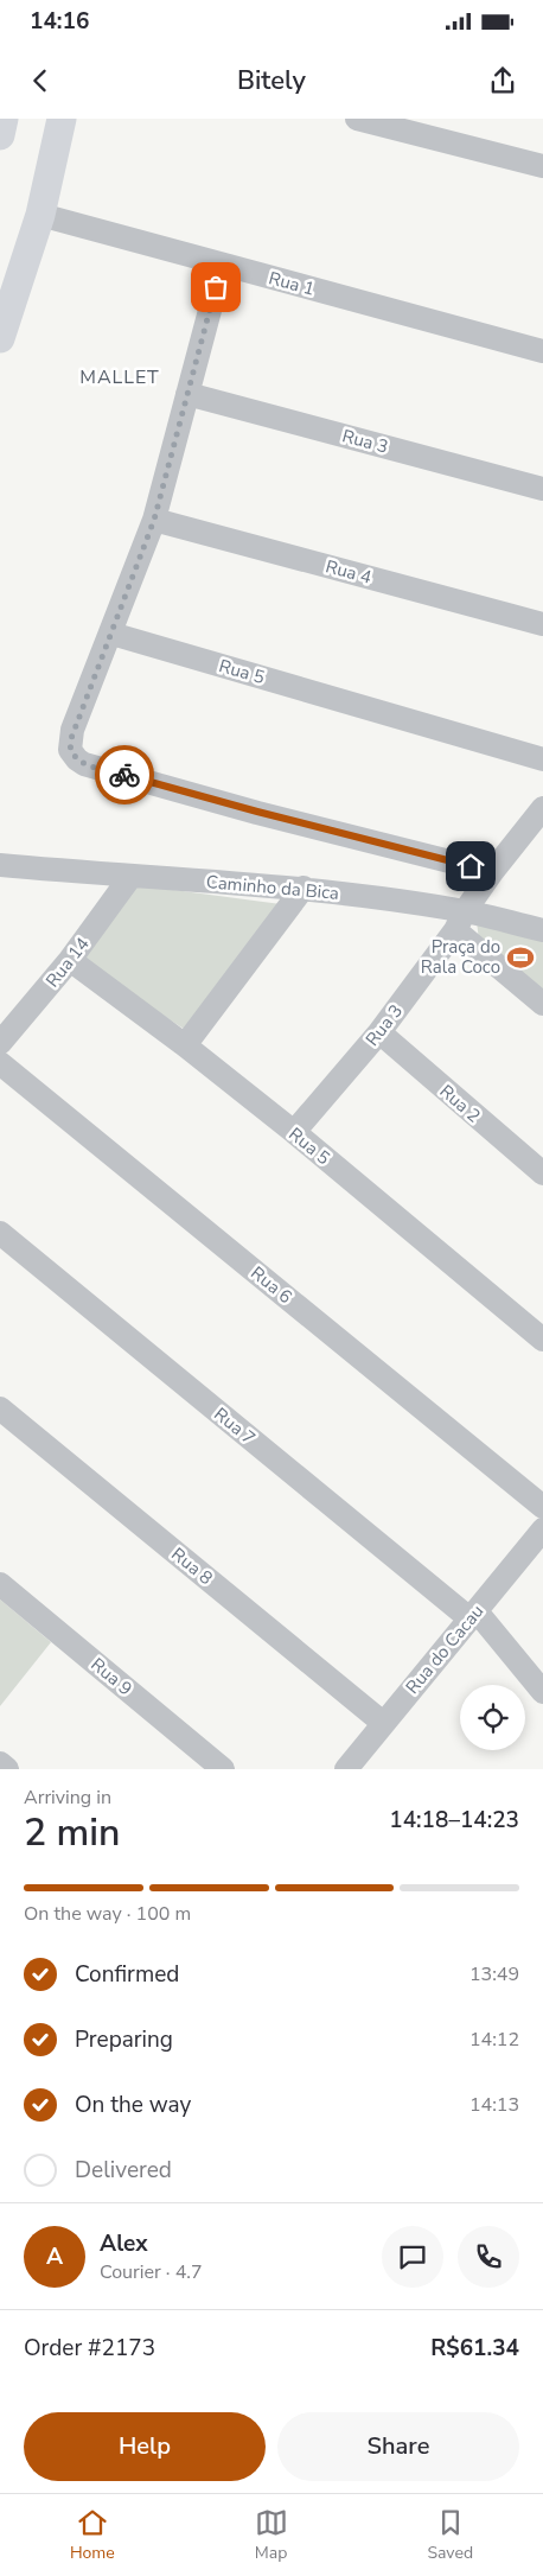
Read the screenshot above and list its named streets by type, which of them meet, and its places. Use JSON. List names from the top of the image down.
{
  "streets": {
    "street": [
      "Rua 1",
      "Rua 3",
      "Rua 4",
      "Rua 5",
      "Caminho da Bica",
      "Rua 14",
      "Rua 2",
      "Rua 6",
      "Rua 7",
      "Rua 8",
      "Rua do Cacau",
      "Rua 9"
    ]
  },
  "crossings": [
    ["Rua 3", "Rua 5"],
    ["Rua 3", "Caminho da Bica"],
    ["Rua 3", "Rua 2"],
    ["Rua 5", "Rua 14"],
    ["Caminho da Bica", "Rua 14"],
    ["Rua 7", "Rua do Cacau"],
    ["Rua 8", "Rua do Cacau"]
  ],
  "districts": ["MALLET"],
  "places": {
    "sports": ["Praça do Rala Coco"]
  },
  "page": {
    "status": "14:16",
    "header": "Bitely",
    "heading": ["2 min", "Arriving in", "14:18–14:23"],
    "panel": [
      "Alex",
      "Courier · 4.7",
      "Order #2173",
      "R$61.34"
    ],
    "bar": "On the way · 100 m",
    "list": [
      ["Confirmed", "13:49"],
      ["Preparing", "14:12"],
      ["On the way", "14:13"],
      "Delivered"
    ],
    "round": "A",
    "buttons": ["Help", "Share"],
    "tabs": ["Home", "Map", "Saved"]
  }
}
